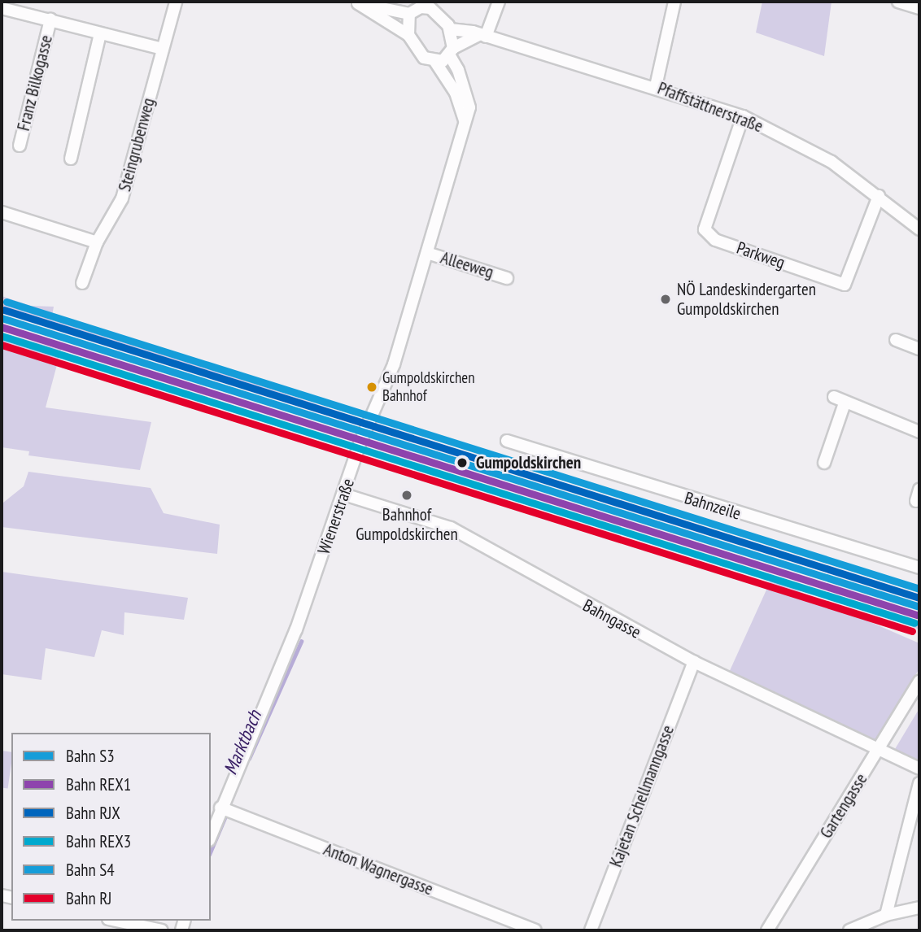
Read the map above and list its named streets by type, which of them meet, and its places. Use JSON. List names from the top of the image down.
{
  "streets": {
    "street": [
      "Franz Bilkogasse",
      "Pfaffstättnerstraße",
      "Steingrubenweg",
      "Parkweg",
      "Alleeweg",
      "Bahnzeile",
      "Wienerstraße",
      "Bahngasse",
      "Kajetan Schellmanngasse",
      "Gartengasse",
      "Anton Wagnergasse"
    ]
  },
  "crossings": [
    ["Franz Bilkogasse", "Steingrubenweg"],
    ["Pfaffstättnerstraße", "Parkweg"],
    ["Pfaffstättnerstraße", "Wienerstraße"],
    ["Alleeweg", "Wienerstraße"],
    ["Wienerstraße", "Bahngasse"],
    ["Wienerstraße", "Anton Wagnergasse"],
    ["Bahngasse", "Kajetan Schellmanngasse"],
    ["Bahngasse", "Gartengasse"]
  ],
  "water": ["Marktbach"],
  "places": [
    "NÖ Landeskindergarten Gumpoldskirchen",
    "Gumpoldskirchen Bahnhof",
    "Gumpoldskirchen",
    "Bahnhof Gumpoldskirchen"
  ],
  "lines": [
    "rail line S4",
    "rail line RJX",
    "rail line S3",
    "rail line REX1",
    "rail line REX3",
    "rail line RJ"
  ],
  "legend": [
    "Bahn S3",
    "Bahn REX1",
    "Bahn RJX",
    "Bahn REX3",
    "Bahn S4",
    "Bahn RJ"
  ]
}
